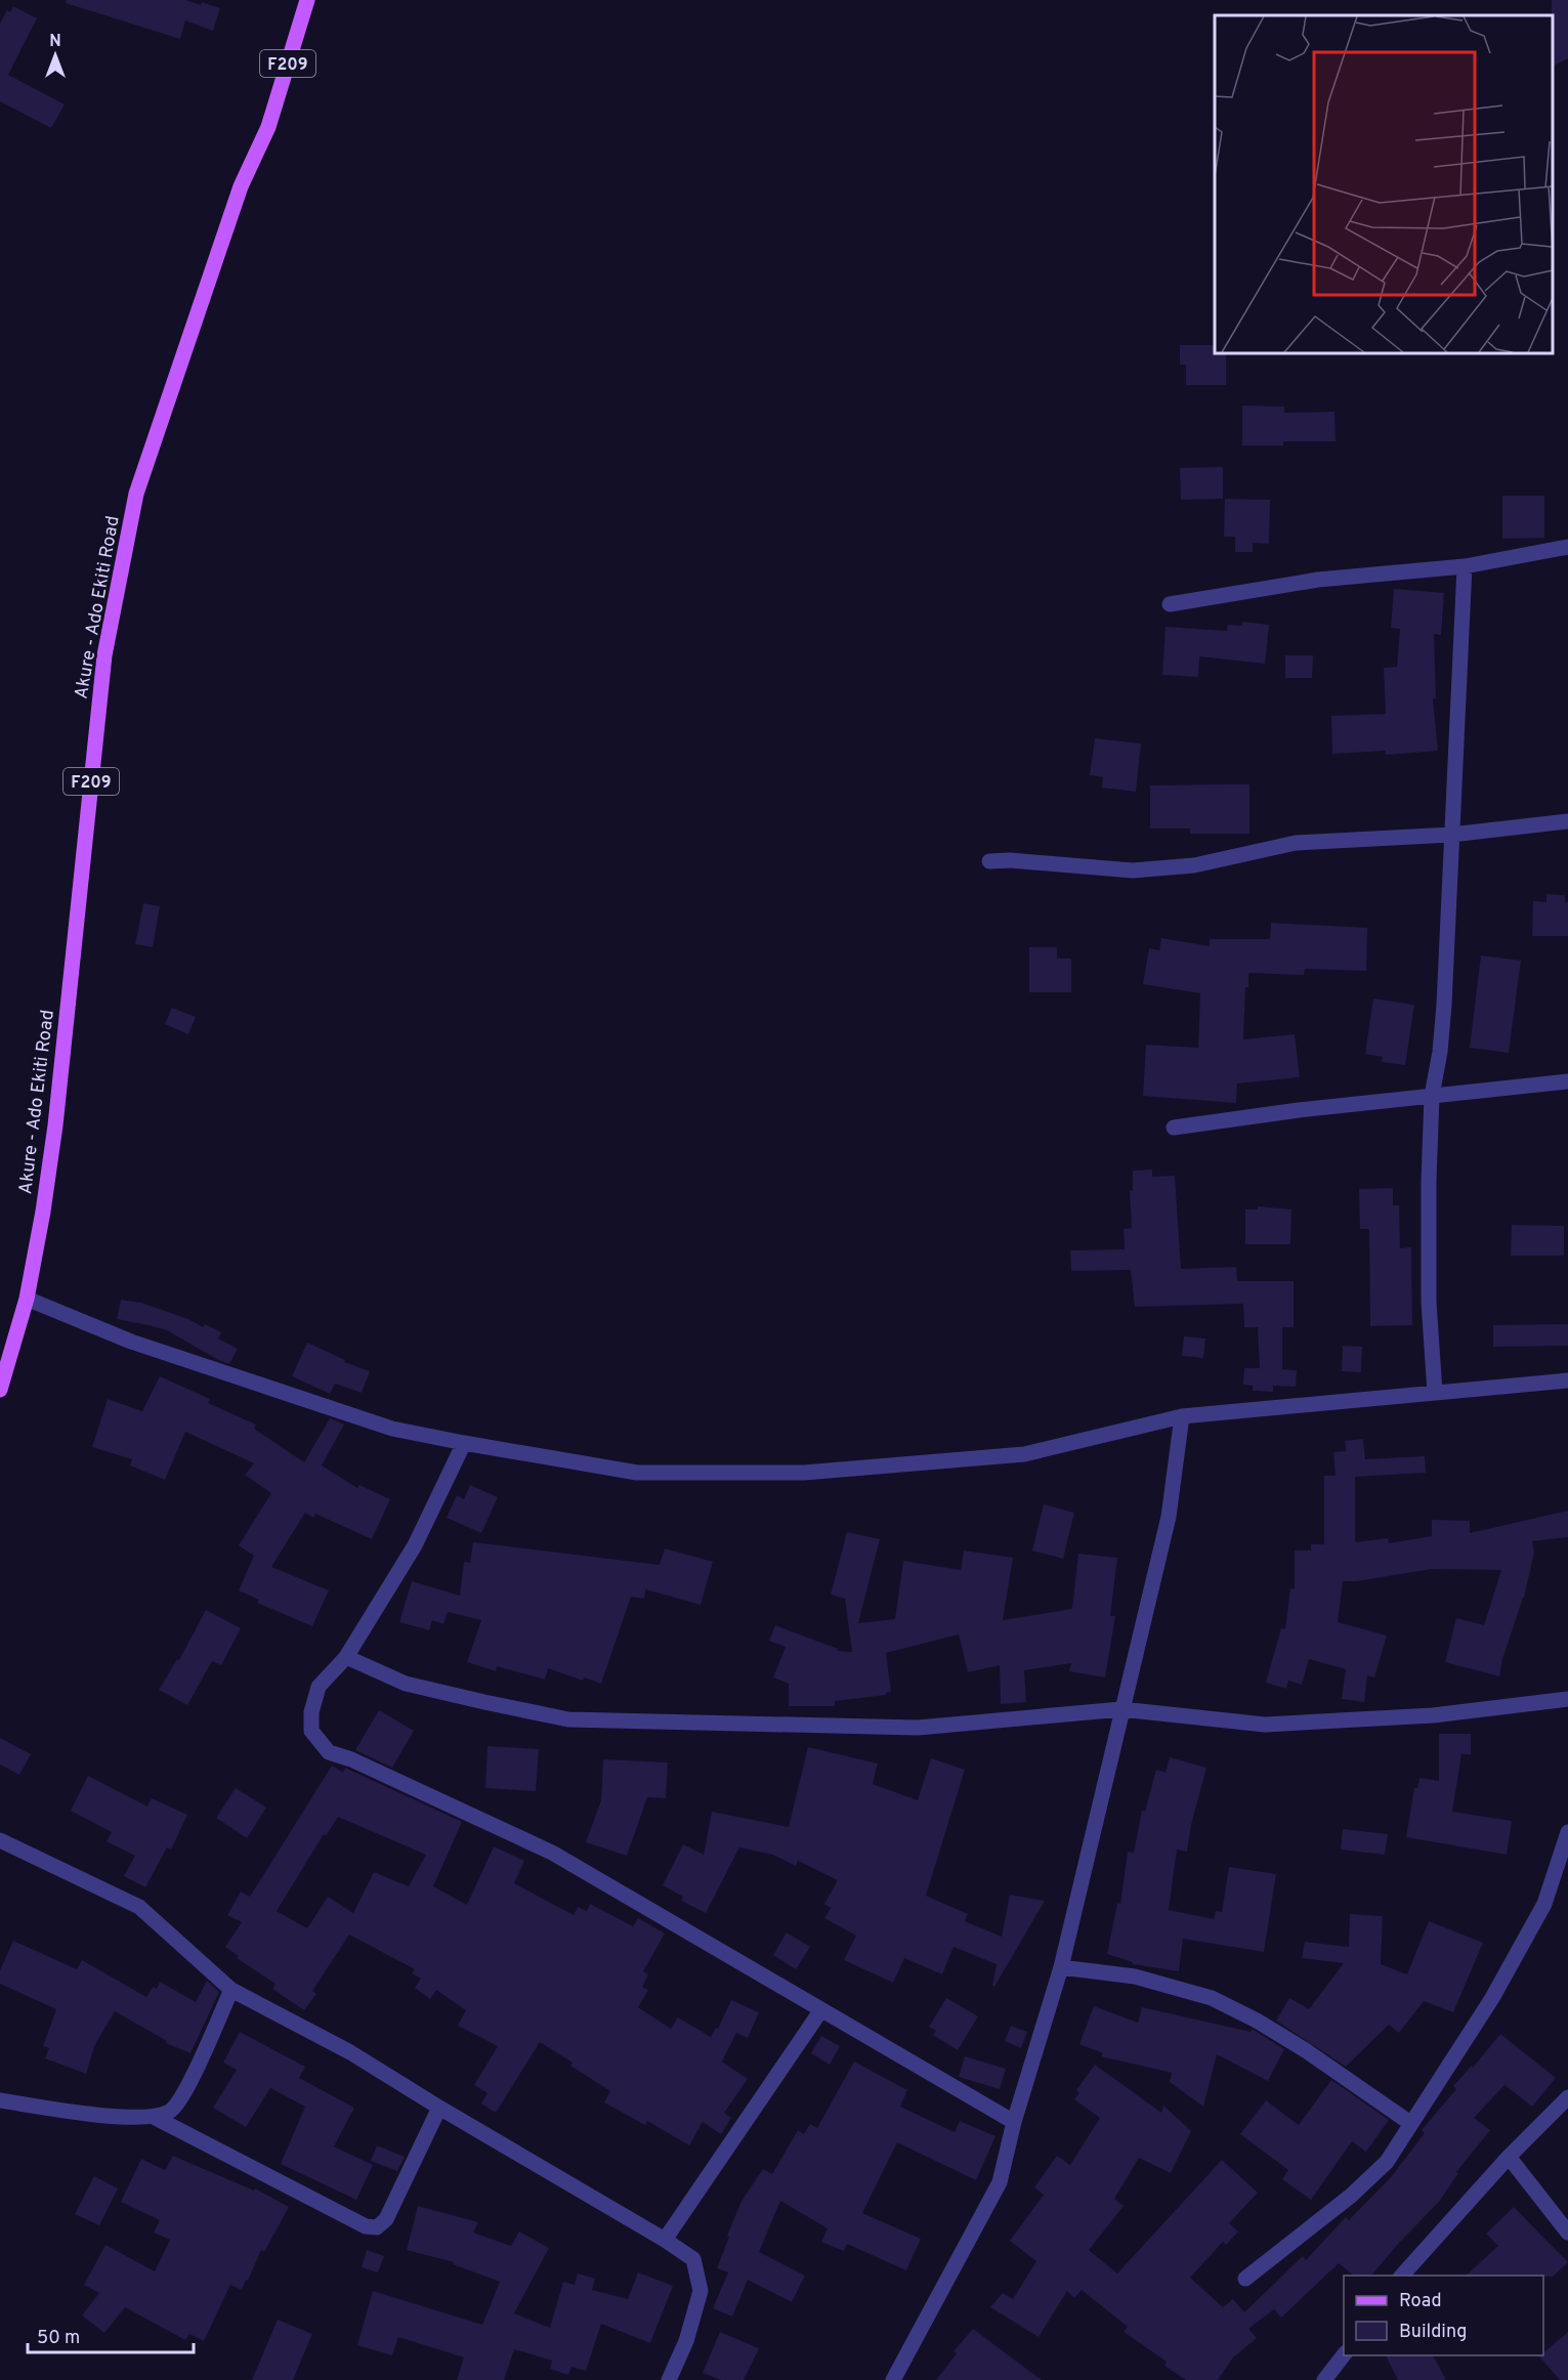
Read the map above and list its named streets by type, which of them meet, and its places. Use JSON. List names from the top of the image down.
{
  "streets": {
    "main road": ["F209", "Akure - Ado Ekiti Road"]
  },
  "legend": ["Road", "Building"],
  "scale_bar": "50 m",
  "north": "top"
}
